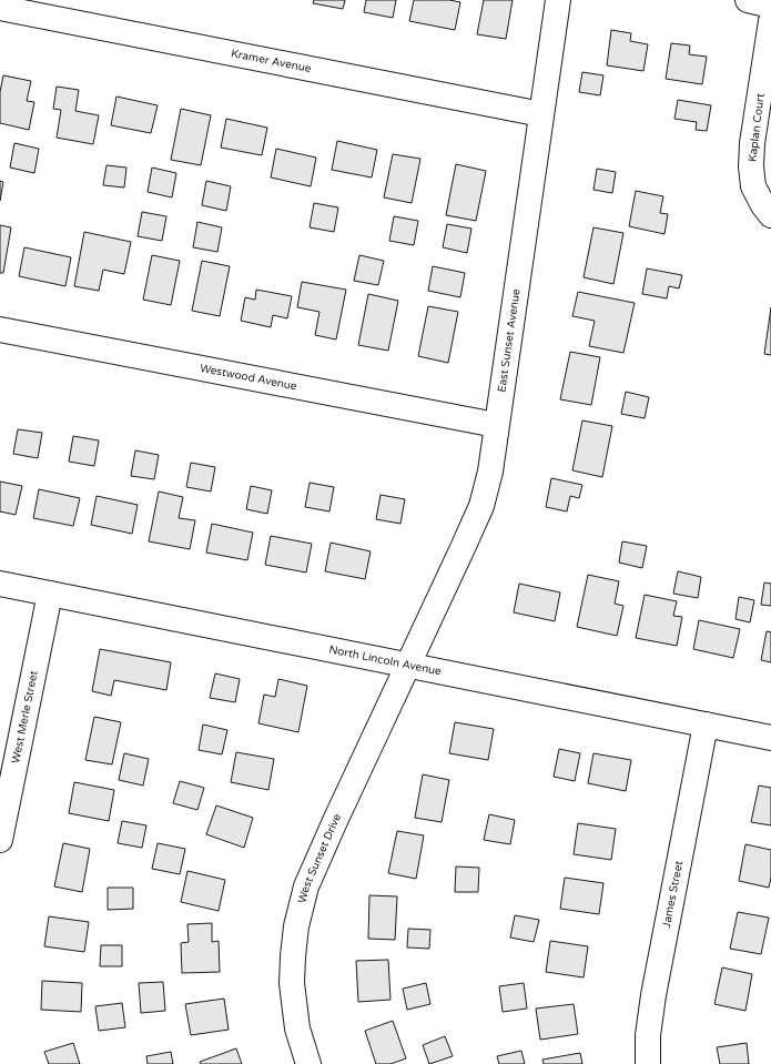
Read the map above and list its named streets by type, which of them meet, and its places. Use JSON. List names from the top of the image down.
{
  "streets": {
    "street": [
      "Kramer Avenue",
      "Kaplan Court",
      "East Sunset Avenue",
      "Westwood Avenue",
      "North Lincoln Avenue",
      "West Merle Street",
      "West Sunset Drive",
      "James Street"
    ]
  },
  "crossings": [
    ["Kramer Avenue", "East Sunset Avenue"],
    ["East Sunset Avenue", "Westwood Avenue"],
    ["East Sunset Avenue", "North Lincoln Avenue"],
    ["East Sunset Avenue", "West Sunset Drive"],
    ["North Lincoln Avenue", "West Merle Street"],
    ["North Lincoln Avenue", "West Sunset Drive"],
    ["North Lincoln Avenue", "James Street"]
  ]
}
